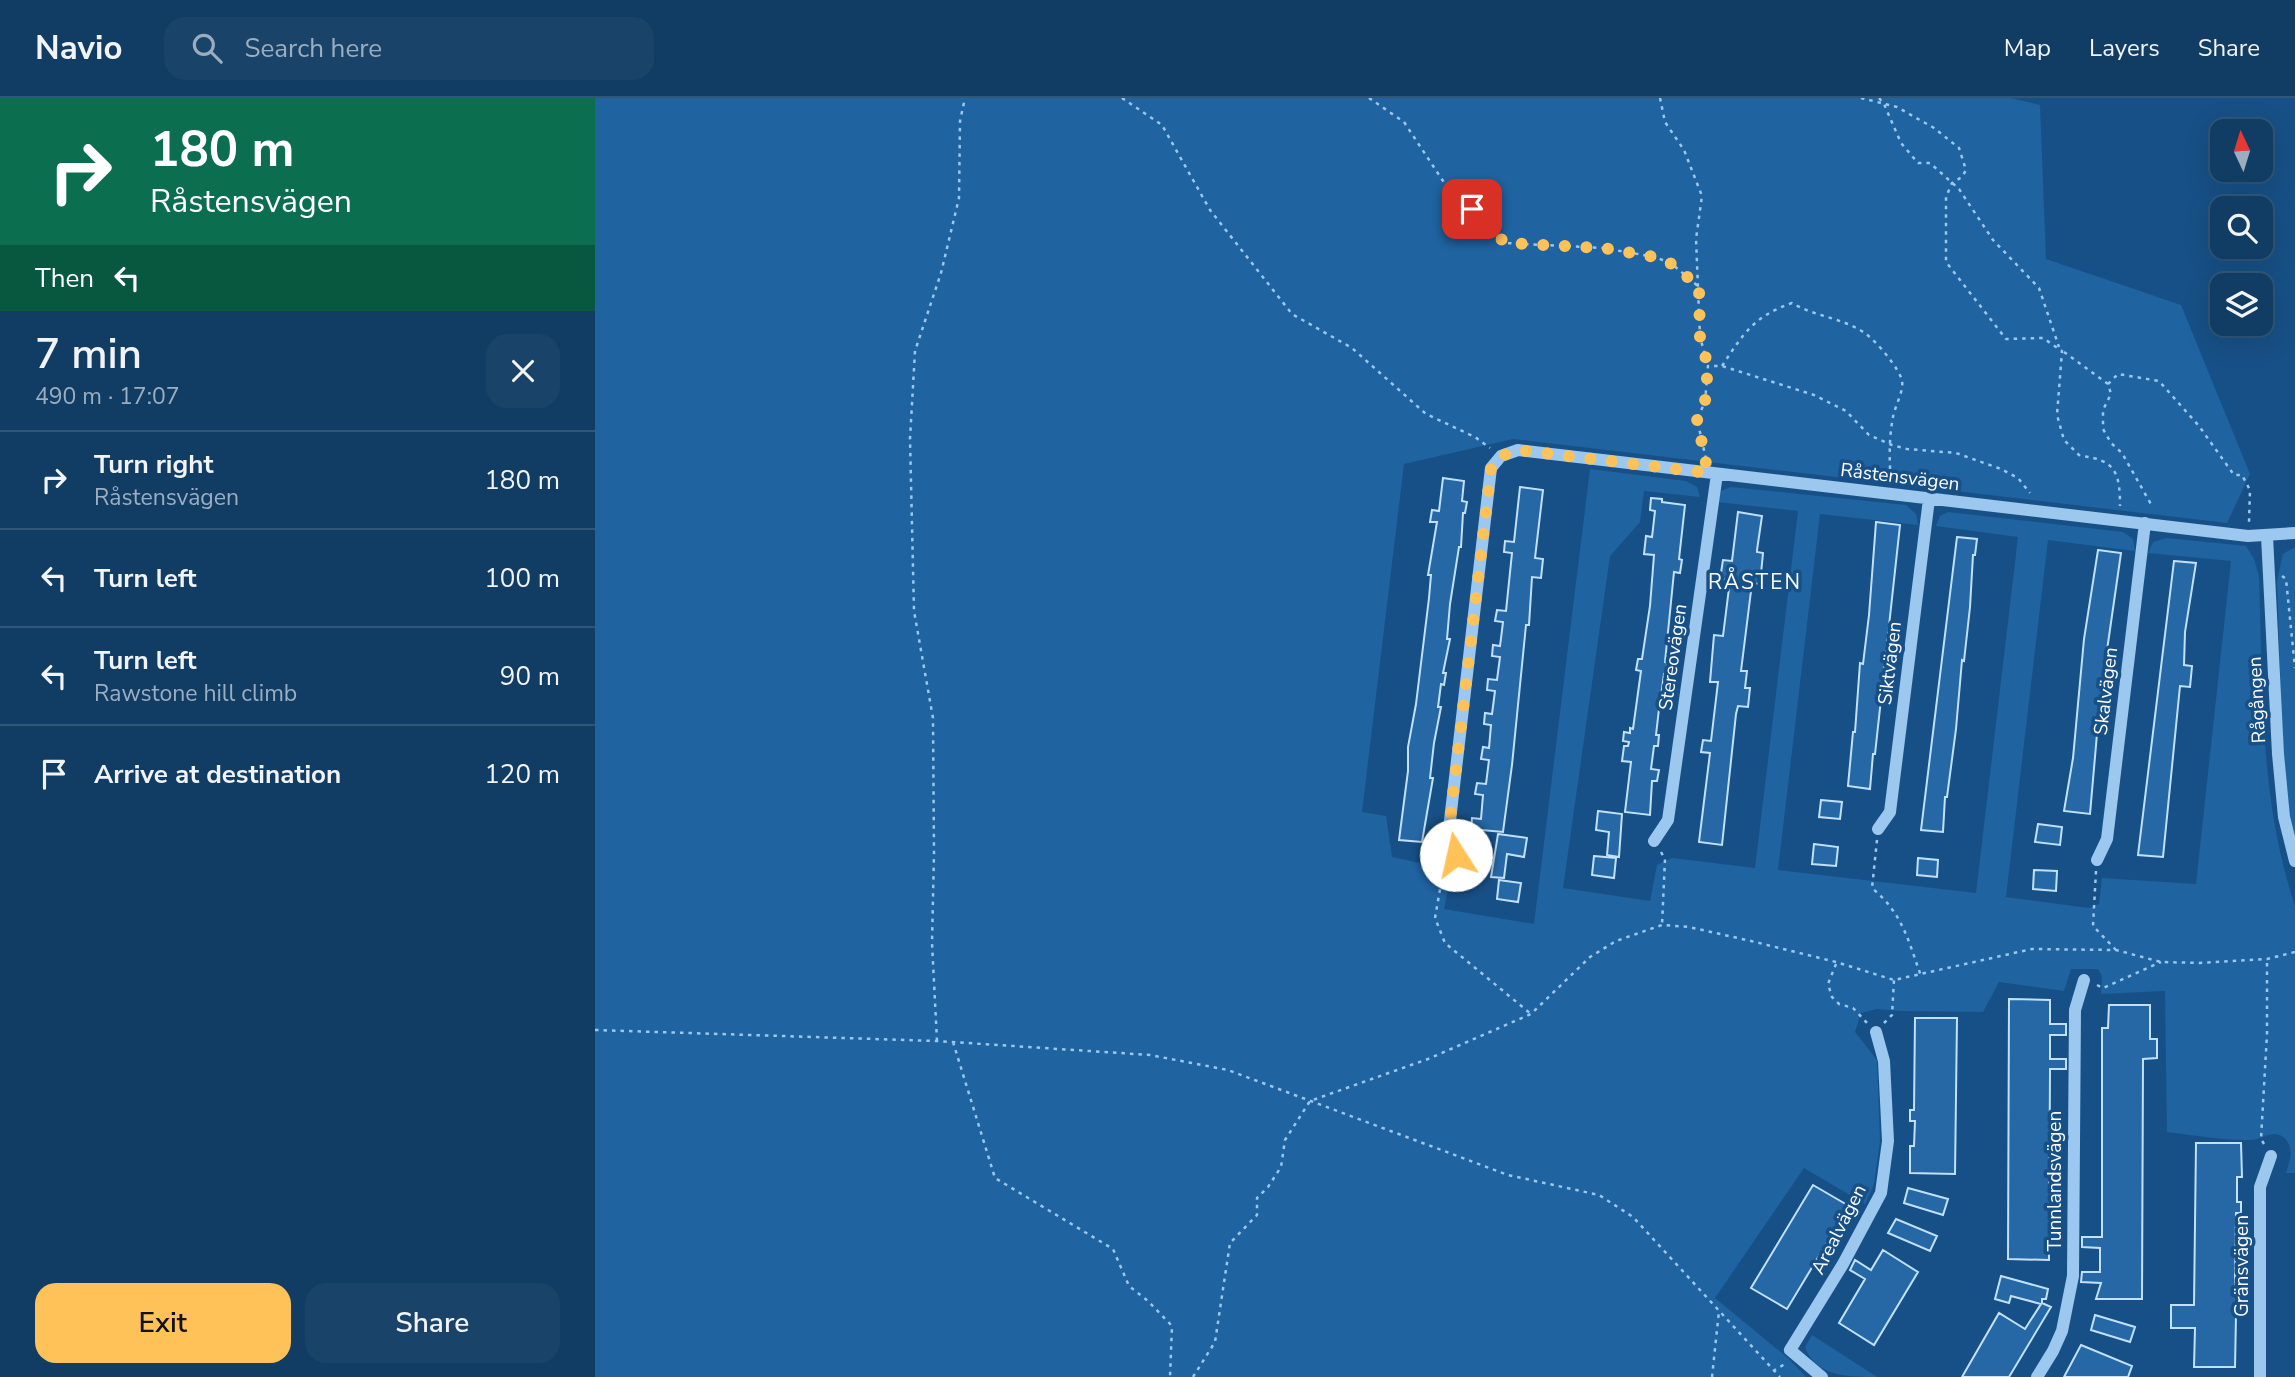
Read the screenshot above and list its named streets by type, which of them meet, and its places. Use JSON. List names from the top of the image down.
{
  "streets": {
    "street": [
      "Råstensvägen",
      "Stereovägen",
      "Siktvägen",
      "Skalvägen",
      "Rågången",
      "Tunnlandsvägen",
      "Arealvägen",
      "Gränsvägen"
    ]
  },
  "crossings": [
    ["Råstensvägen", "Stereovägen"],
    ["Råstensvägen", "Siktvägen"],
    ["Råstensvägen", "Skalvägen"],
    ["Råstensvägen", "Rågången"]
  ],
  "districts": ["RÅSTEN"],
  "north": "top",
  "page": {
    "header": "Navio",
    "search": "Search here",
    "nav": ["Map", "Layers", "Share"],
    "turn": ["180 m", "Råstensvägen"],
    "then": "Then",
    "heading": ["7 min", "490 m · 17:07"],
    "list": [
      {
        "name": "Turn right",
        "note": "Råstensvägen",
        "value": "180 m"
      },
      {
        "name": "Turn left",
        "value": "100 m"
      },
      {
        "name": "Turn left",
        "note": "Rawstone hill climb",
        "value": "90 m"
      },
      {
        "name": "Arrive at destination",
        "value": "120 m"
      }
    ],
    "buttons": ["Exit", "Share"]
  }
}
